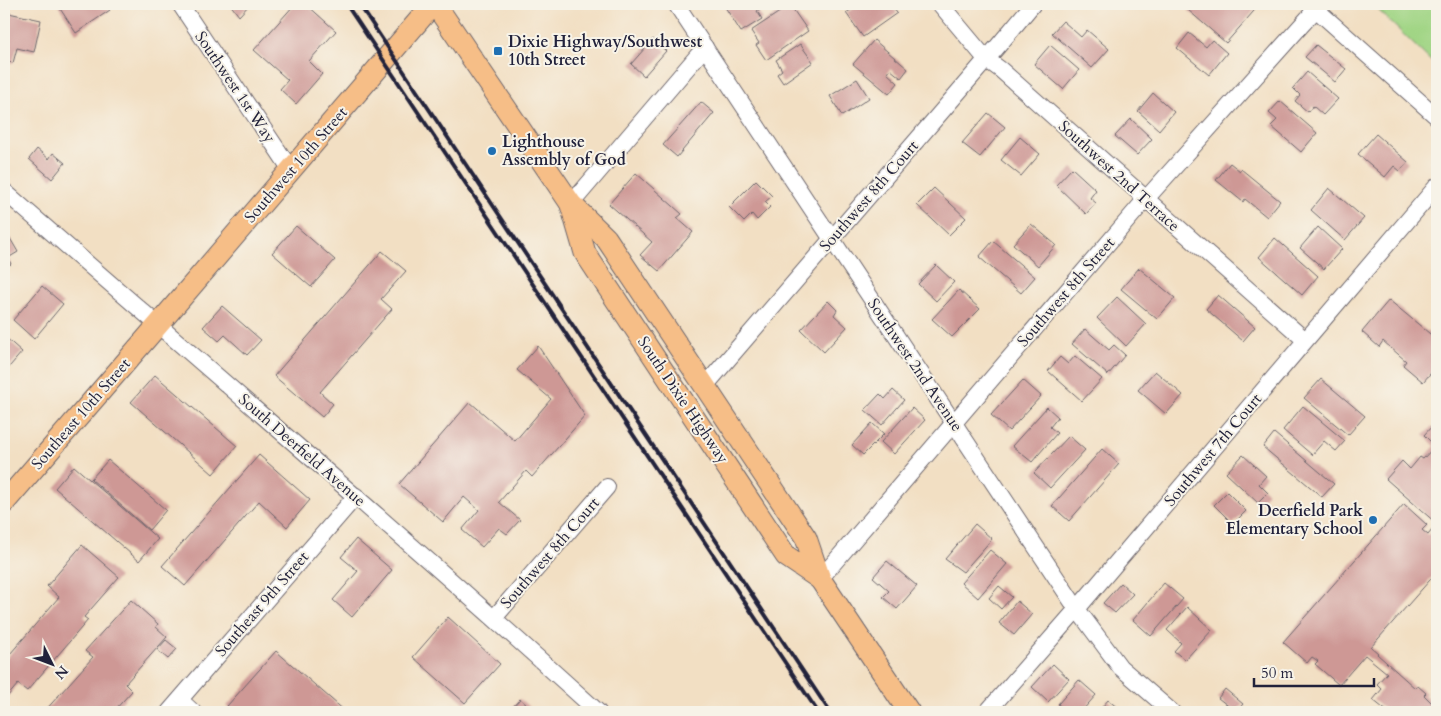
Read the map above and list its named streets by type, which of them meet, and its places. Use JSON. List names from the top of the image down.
{
  "streets": {
    "main road": ["Southwest 10th Street", "South Dixie Highway", "Southeast 10th Street"],
    "street": [
      "Southwest 1st Way",
      "Southwest 2nd Terrace",
      "Southwest 8th Court",
      "Southwest 8th Street",
      "Southwest 2nd Avenue",
      "South Deerfield Avenue",
      "Southwest 7th Court",
      "Southeast 9th Street"
    ]
  },
  "crossings": [
    ["Southwest 1st Way", "Southwest 10th Street"],
    ["Southwest 10th Street", "South Dixie Highway"],
    ["Southwest 10th Street", "Southeast 10th Street"],
    ["Southwest 10th Street", "South Deerfield Avenue"],
    ["Southwest 2nd Terrace", "Southwest 8th Court"],
    ["Southwest 2nd Terrace", "Southwest 8th Street"],
    ["Southwest 2nd Terrace", "Southwest 7th Court"],
    ["Southwest 8th Court", "Southwest 2nd Avenue"],
    ["Southwest 8th Court", "South Dixie Highway"],
    ["Southwest 8th Court", "South Deerfield Avenue"],
    ["Southwest 8th Street", "Southwest 2nd Avenue"],
    ["Southwest 8th Street", "South Dixie Highway"],
    ["Southwest 2nd Avenue", "Southwest 7th Court"],
    ["Southeast 10th Street", "South Deerfield Avenue"],
    ["South Deerfield Avenue", "Southeast 9th Street"]
  ],
  "places": {
    "transit": ["Dixie Highway/Southwest 10th Street"],
    "other": ["Lighthouse Assembly of God", "Deerfield Park Elementary School"]
  },
  "scale_bar": "50 m",
  "north": "bottom right"
}
